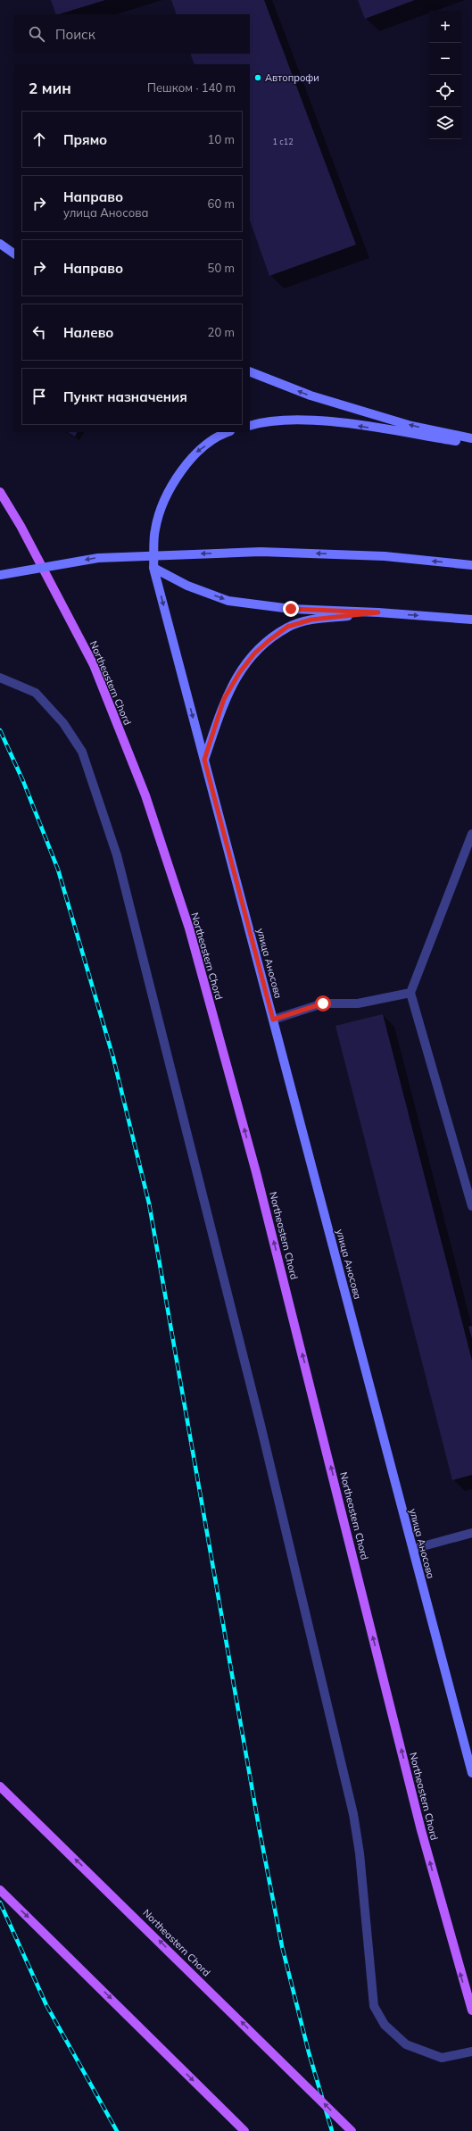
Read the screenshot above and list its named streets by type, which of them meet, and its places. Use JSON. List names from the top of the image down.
{
  "streets": {
    "main road": ["Northeastern Chord"],
    "street": ["улица Аносова"]
  },
  "one_way": ["Northeastern Chord"],
  "places": ["Автопрофи"],
  "house_numbers": ["1 с12"],
  "page": {
    "map_buttons": ["+", "−"],
    "search": "Поиск",
    "heading": ["2 мин", "Пешком · 140 m"],
    "list": [
      ["Прямо", "10 m"],
      ["Направо", "улица Аносова", "60 m"],
      ["Направо", "50 m"],
      ["Налево", "20 m"],
      "Пункт назначения"
    ]
  }
}
